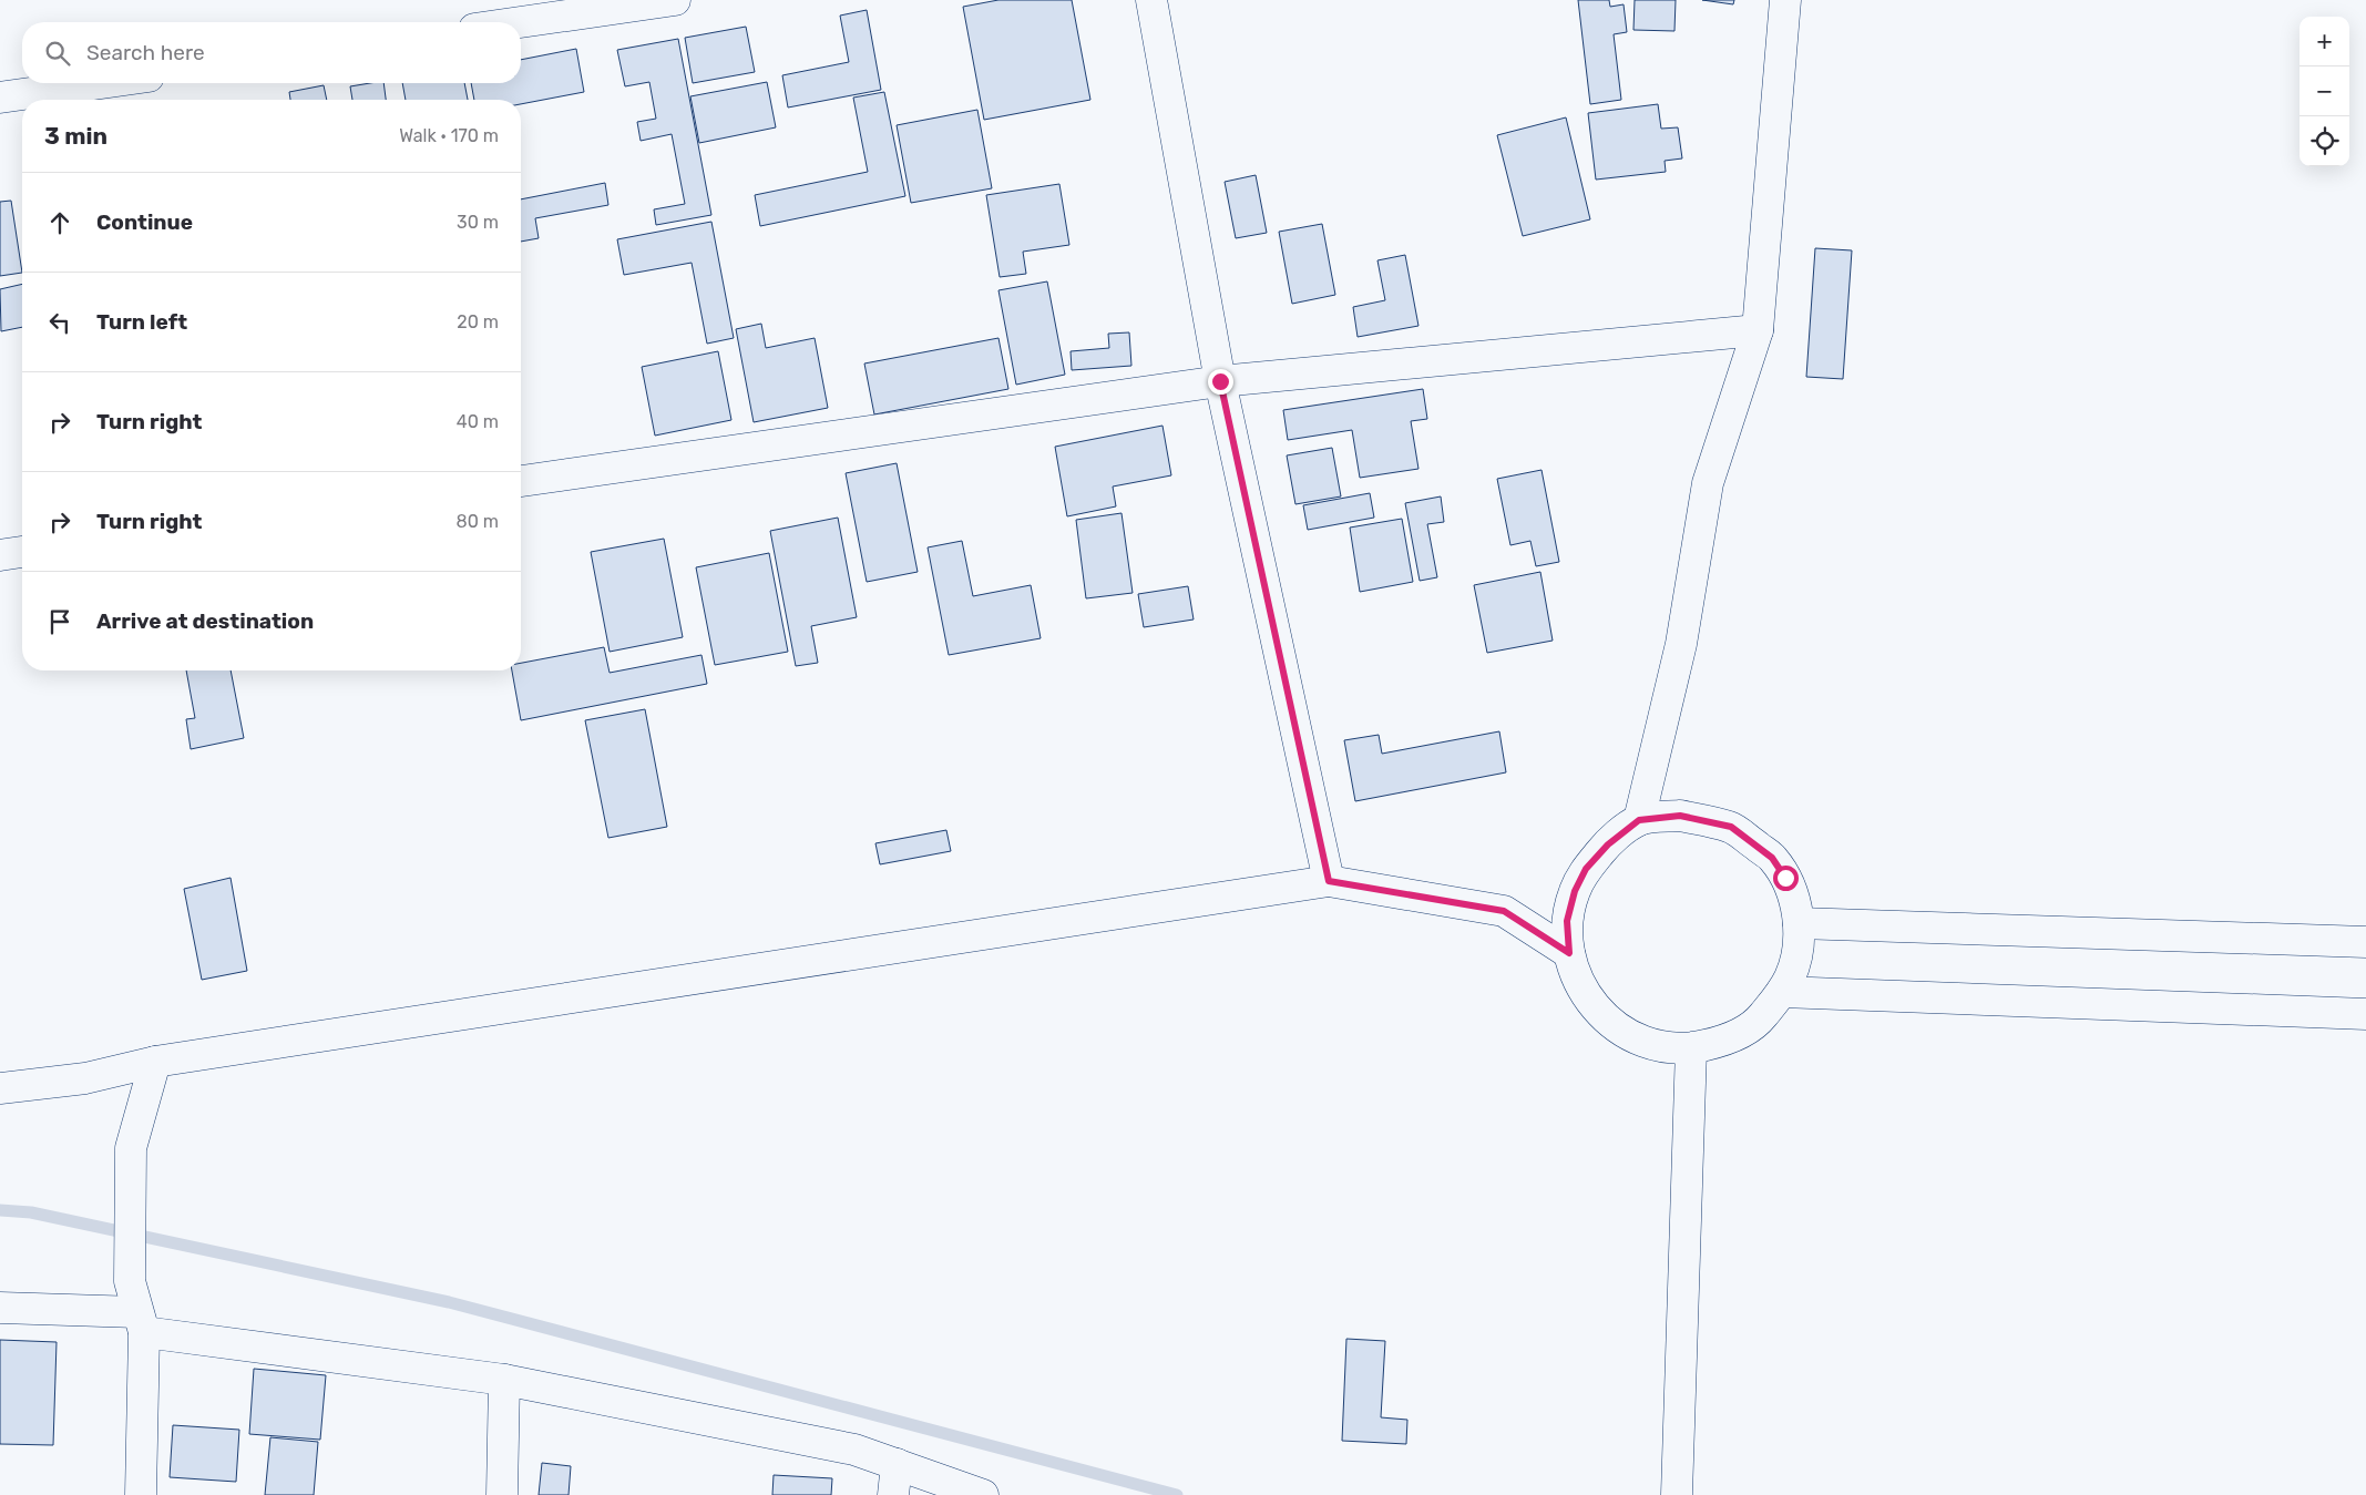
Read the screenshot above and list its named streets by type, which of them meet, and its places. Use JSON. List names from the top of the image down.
{
  "page": {
    "map_buttons": ["+", "−"],
    "search": "Search here",
    "heading": ["3 min", "Walk · 170 m"],
    "list": [
      ["Continue", "30 m"],
      ["Turn left", "20 m"],
      ["Turn right", "40 m"],
      ["Turn right", "80 m"],
      "Arrive at destination"
    ]
  }
}
